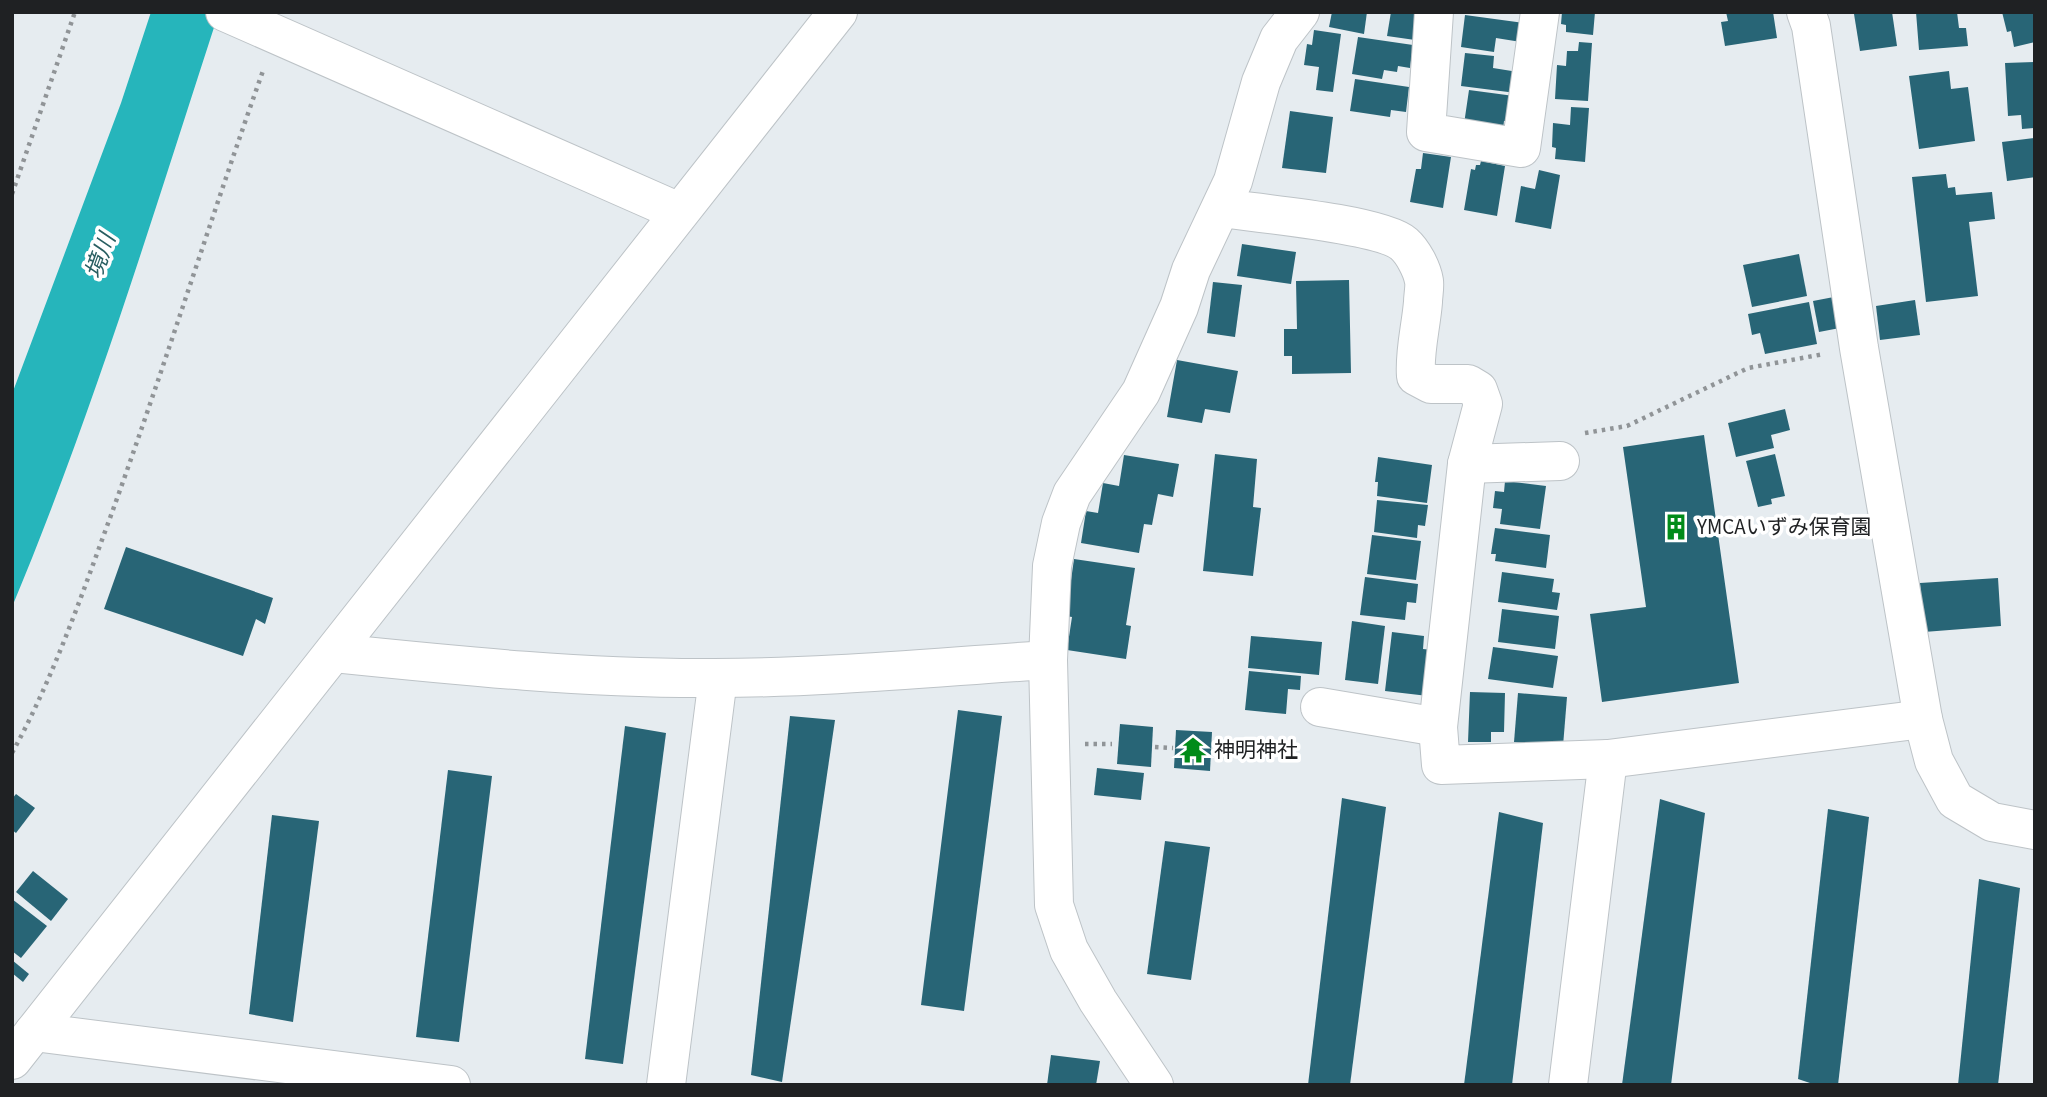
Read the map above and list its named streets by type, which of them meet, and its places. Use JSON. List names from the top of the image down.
{
  "water": ["境川"],
  "places": {
    "building": ["YMCAいずみ保育園"],
    "temple": ["神明神社"]
  }
}
